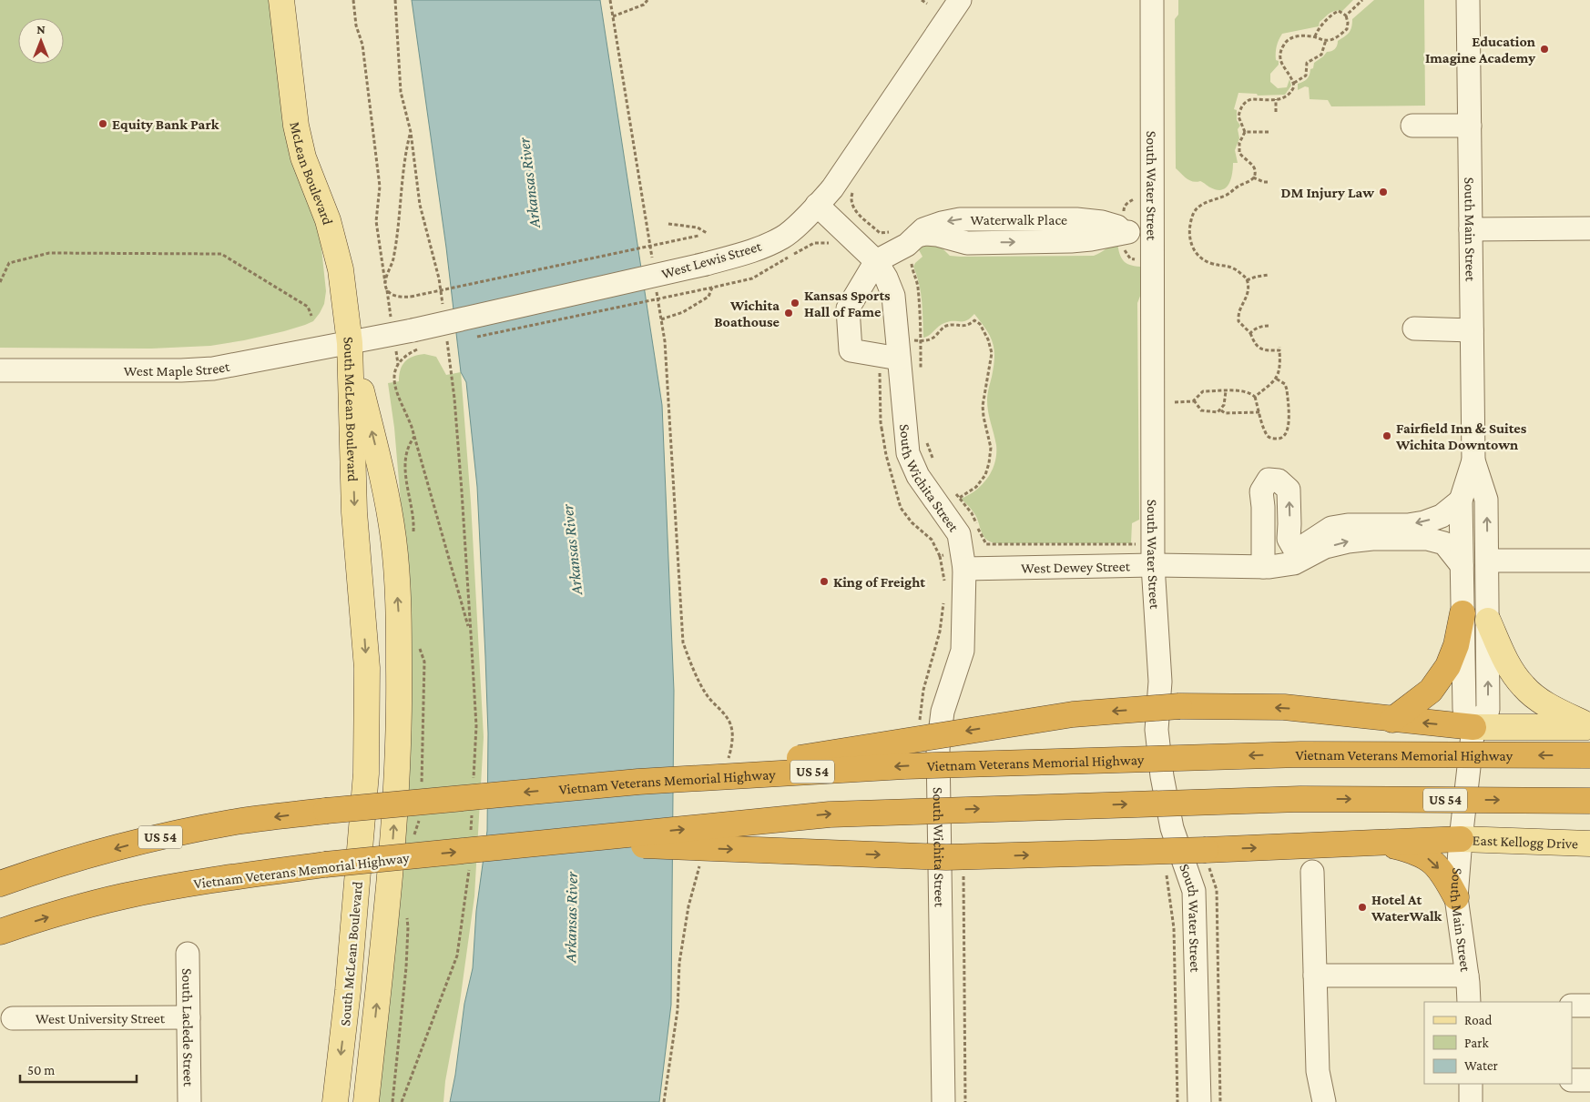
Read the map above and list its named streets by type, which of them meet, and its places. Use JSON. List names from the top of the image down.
{
  "streets": {
    "highway": ["Vietnam Veterans Memorial Highway", "US 54"],
    "main road": ["McLean Boulevard", "South McLean Boulevard", "East Kellogg Drive"],
    "street": [
      "South Water Street",
      "Waterwalk Place",
      "South Main Street",
      "West Lewis Street",
      "West Maple Street",
      "South Wichita Street",
      "West Dewey Street",
      "West University Street",
      "South Laclede Street"
    ]
  },
  "crossings": [
    ["McLean Boulevard", "West Lewis Street"],
    ["McLean Boulevard", "West Maple Street"],
    ["McLean Boulevard", "South McLean Boulevard"],
    ["South Water Street", "Waterwalk Place"],
    ["South Water Street", "West Dewey Street"],
    ["Waterwalk Place", "South Wichita Street"],
    ["South Main Street", "West Dewey Street"],
    ["South Main Street", "East Kellogg Drive"],
    ["West Lewis Street", "West Maple Street"],
    ["West Lewis Street", "South McLean Boulevard"],
    ["West Lewis Street", "South Wichita Street"],
    ["West Maple Street", "South McLean Boulevard"],
    ["South Wichita Street", "West Dewey Street"],
    ["West University Street", "South Laclede Street"]
  ],
  "water": ["Arkansas River"],
  "places": [
    "Education Imagine Academy",
    "Equity Bank Park",
    "DM Injury Law",
    "Kansas Sports Hall of Fame",
    "Wichita Boathouse",
    "Fairfield Inn & Suites Wichita Downtown",
    "King of Freight",
    "Hotel At WaterWalk"
  ],
  "legend": ["Road", "Park", "Water"],
  "scale_bar": "50 m",
  "north": "top"
}
